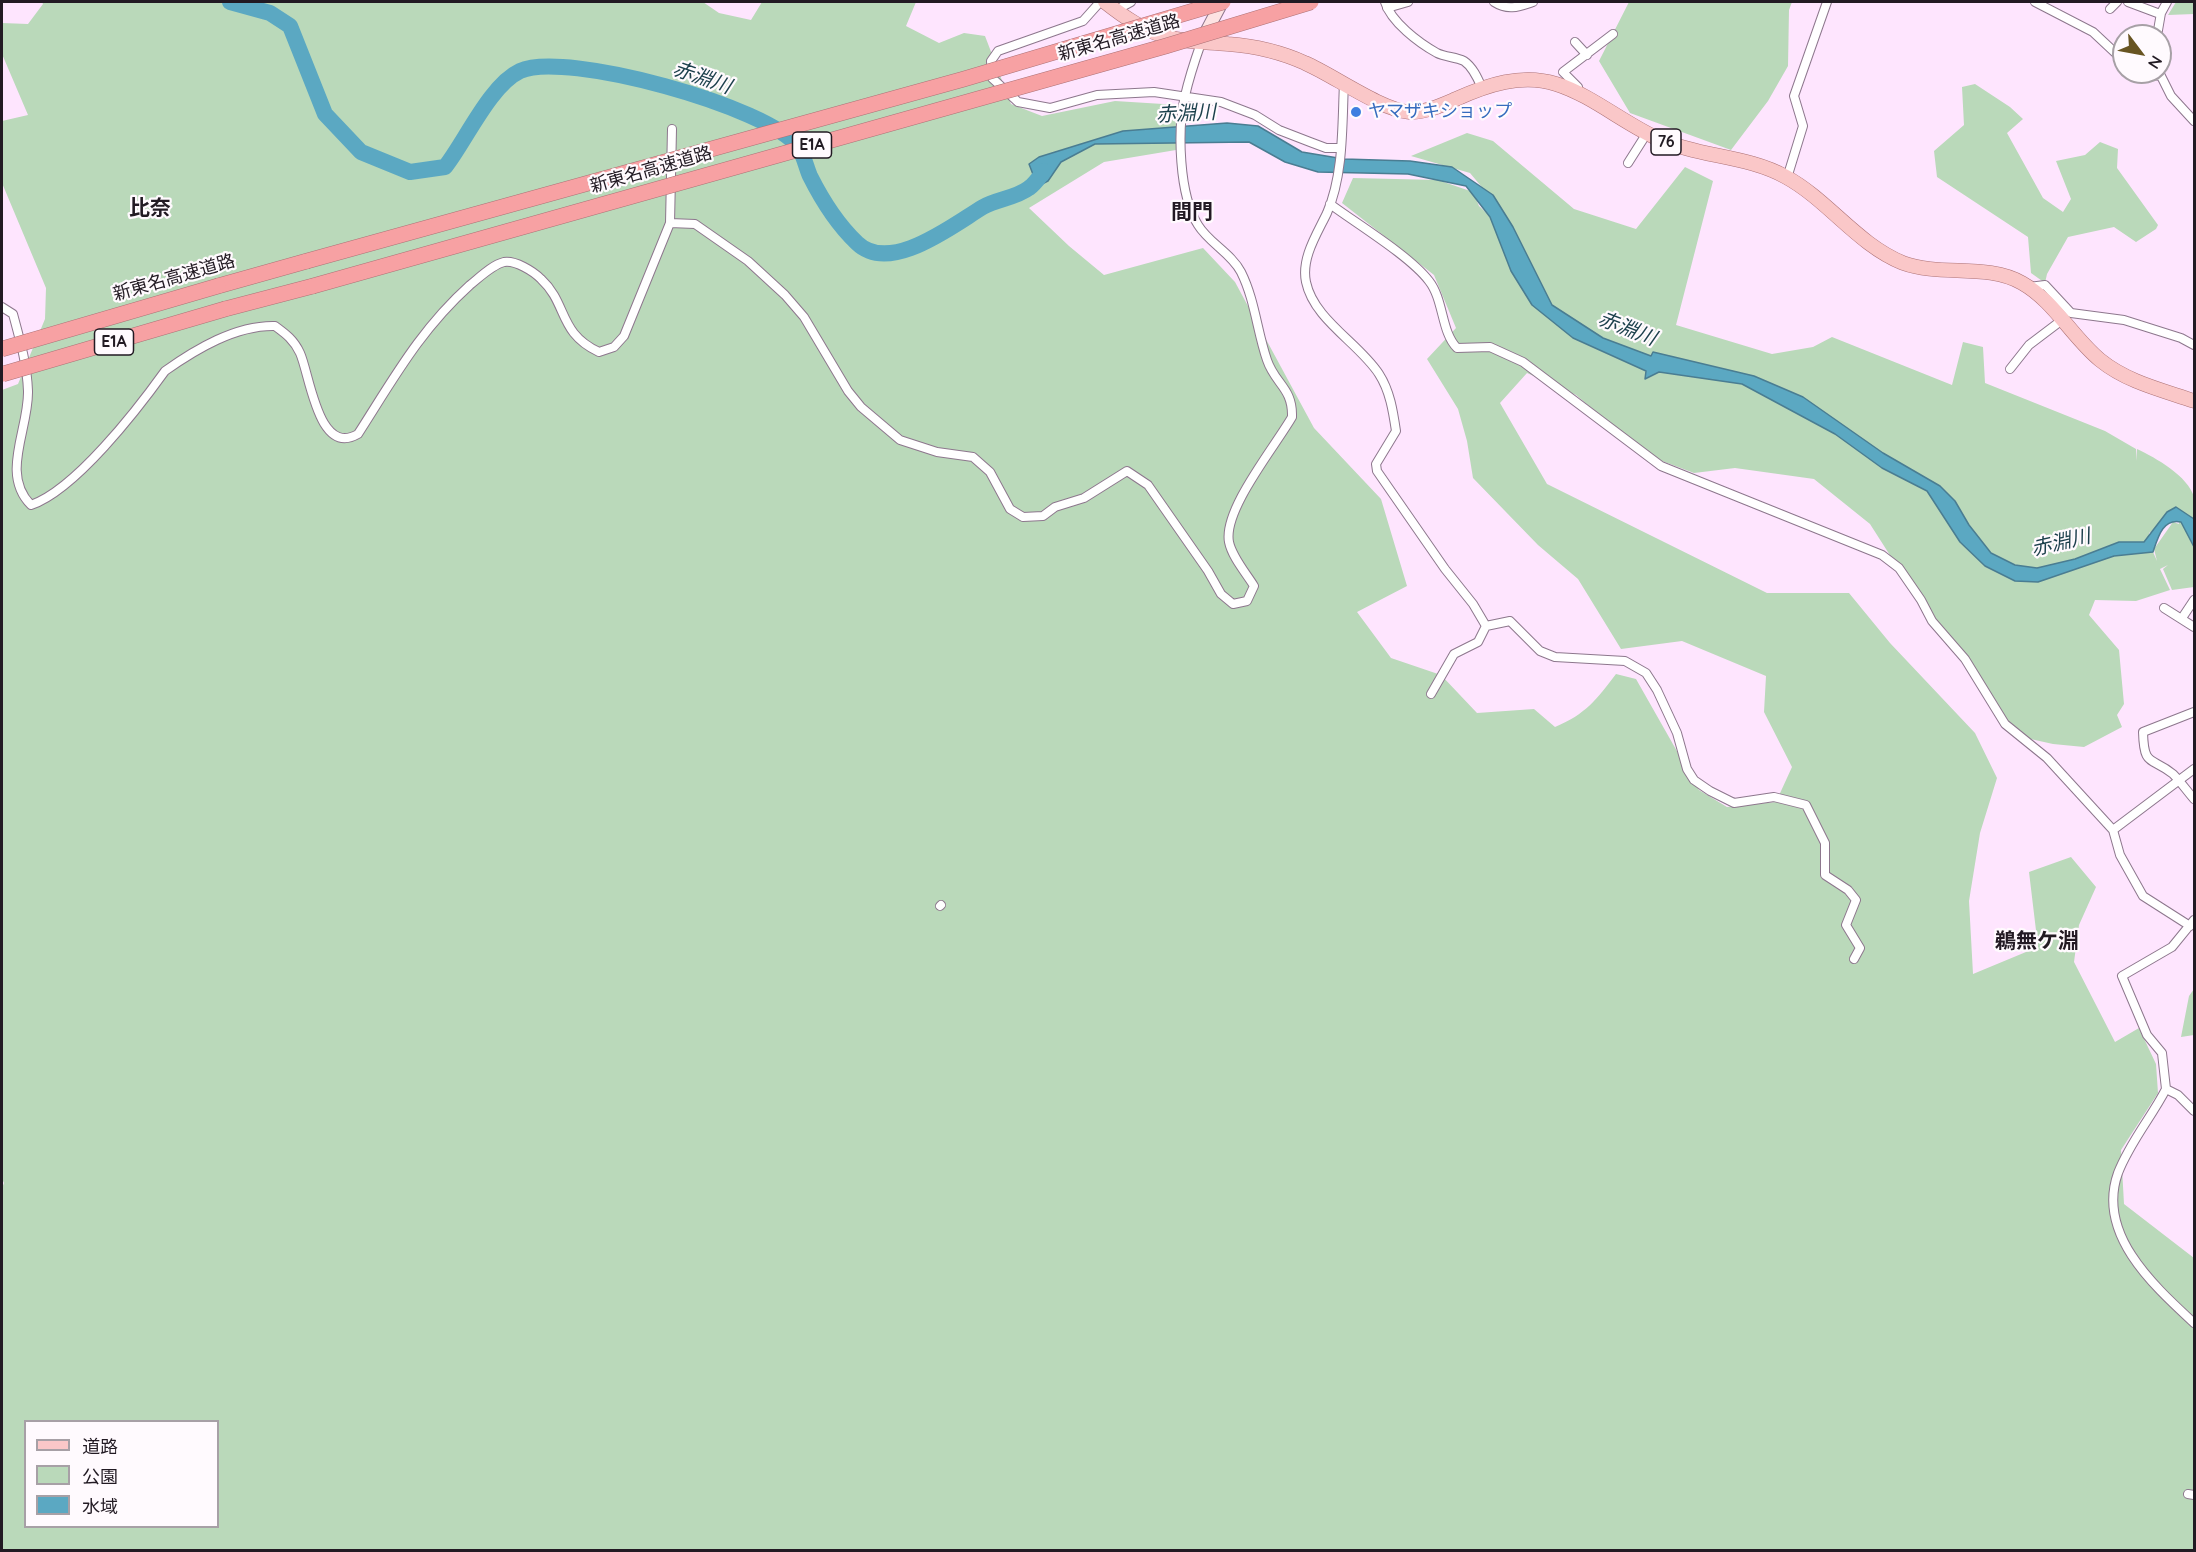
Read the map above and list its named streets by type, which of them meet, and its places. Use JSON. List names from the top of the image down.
{
  "streets": {
    "highway": ["新東名高速道路", "E1A"],
    "main road": ["76"]
  },
  "districts": ["比奈", "間門", "鵜無ケ淵"],
  "water": ["赤淵川"],
  "places": ["ヤマザキショップ"],
  "legend": ["道路", "公園", "水域"],
  "north": "bottom right"
}
